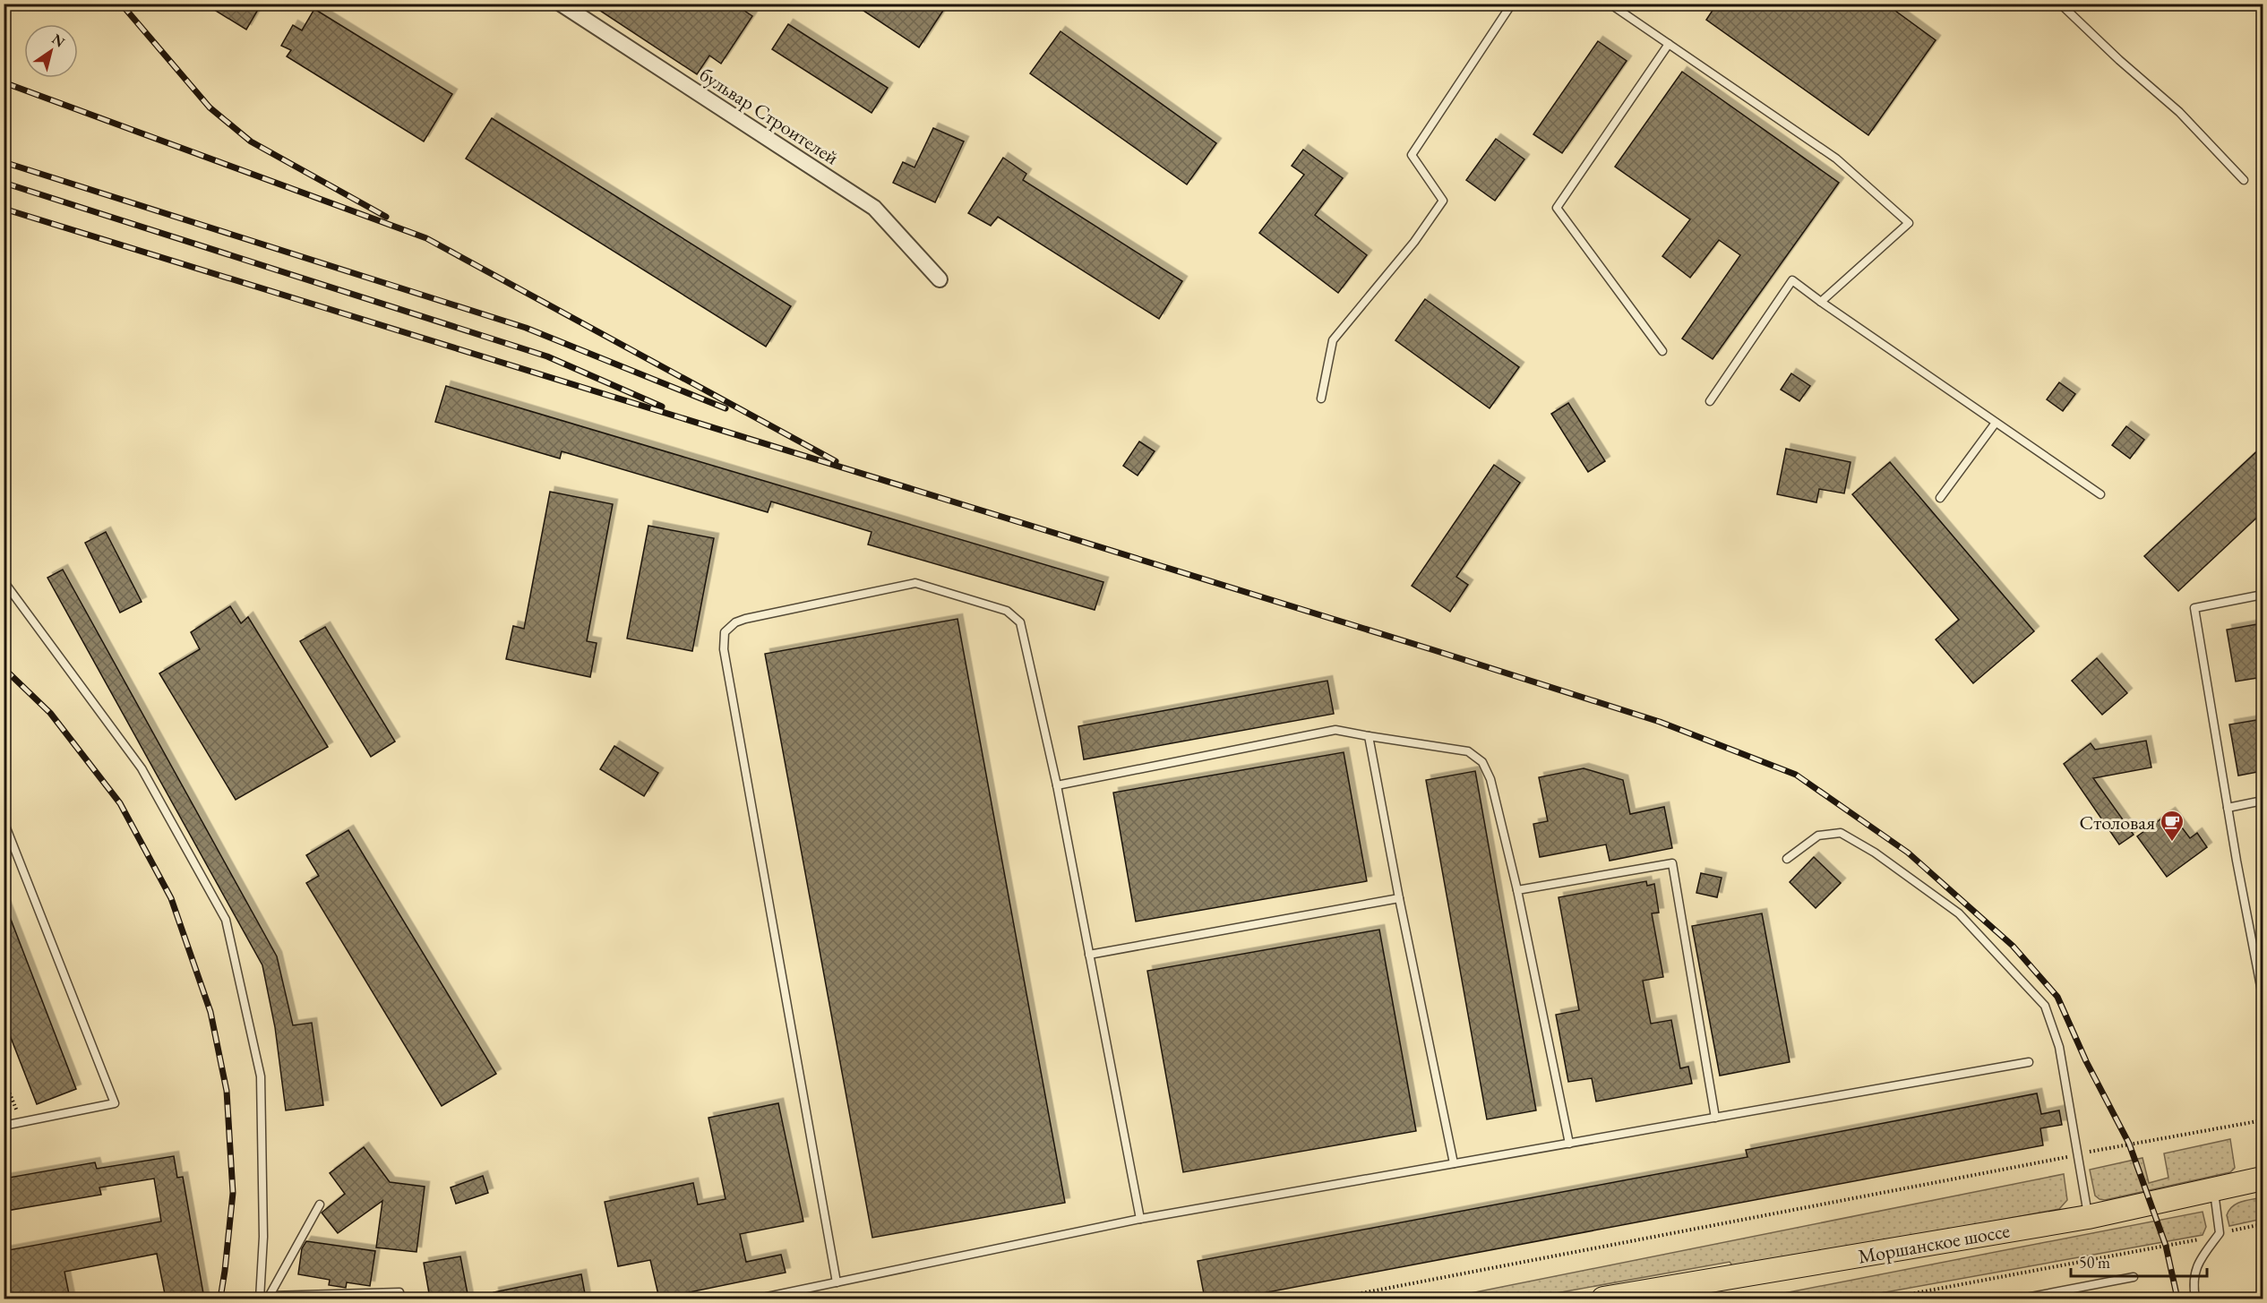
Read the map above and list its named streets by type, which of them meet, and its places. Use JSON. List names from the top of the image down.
{
  "streets": {
    "main road": ["Моршанское шоссе"],
    "street": ["бульвар Строителей"]
  },
  "places": {
    "cafe": ["Столовая"]
  },
  "scale_bar": "50 m",
  "north": "top right"
}
